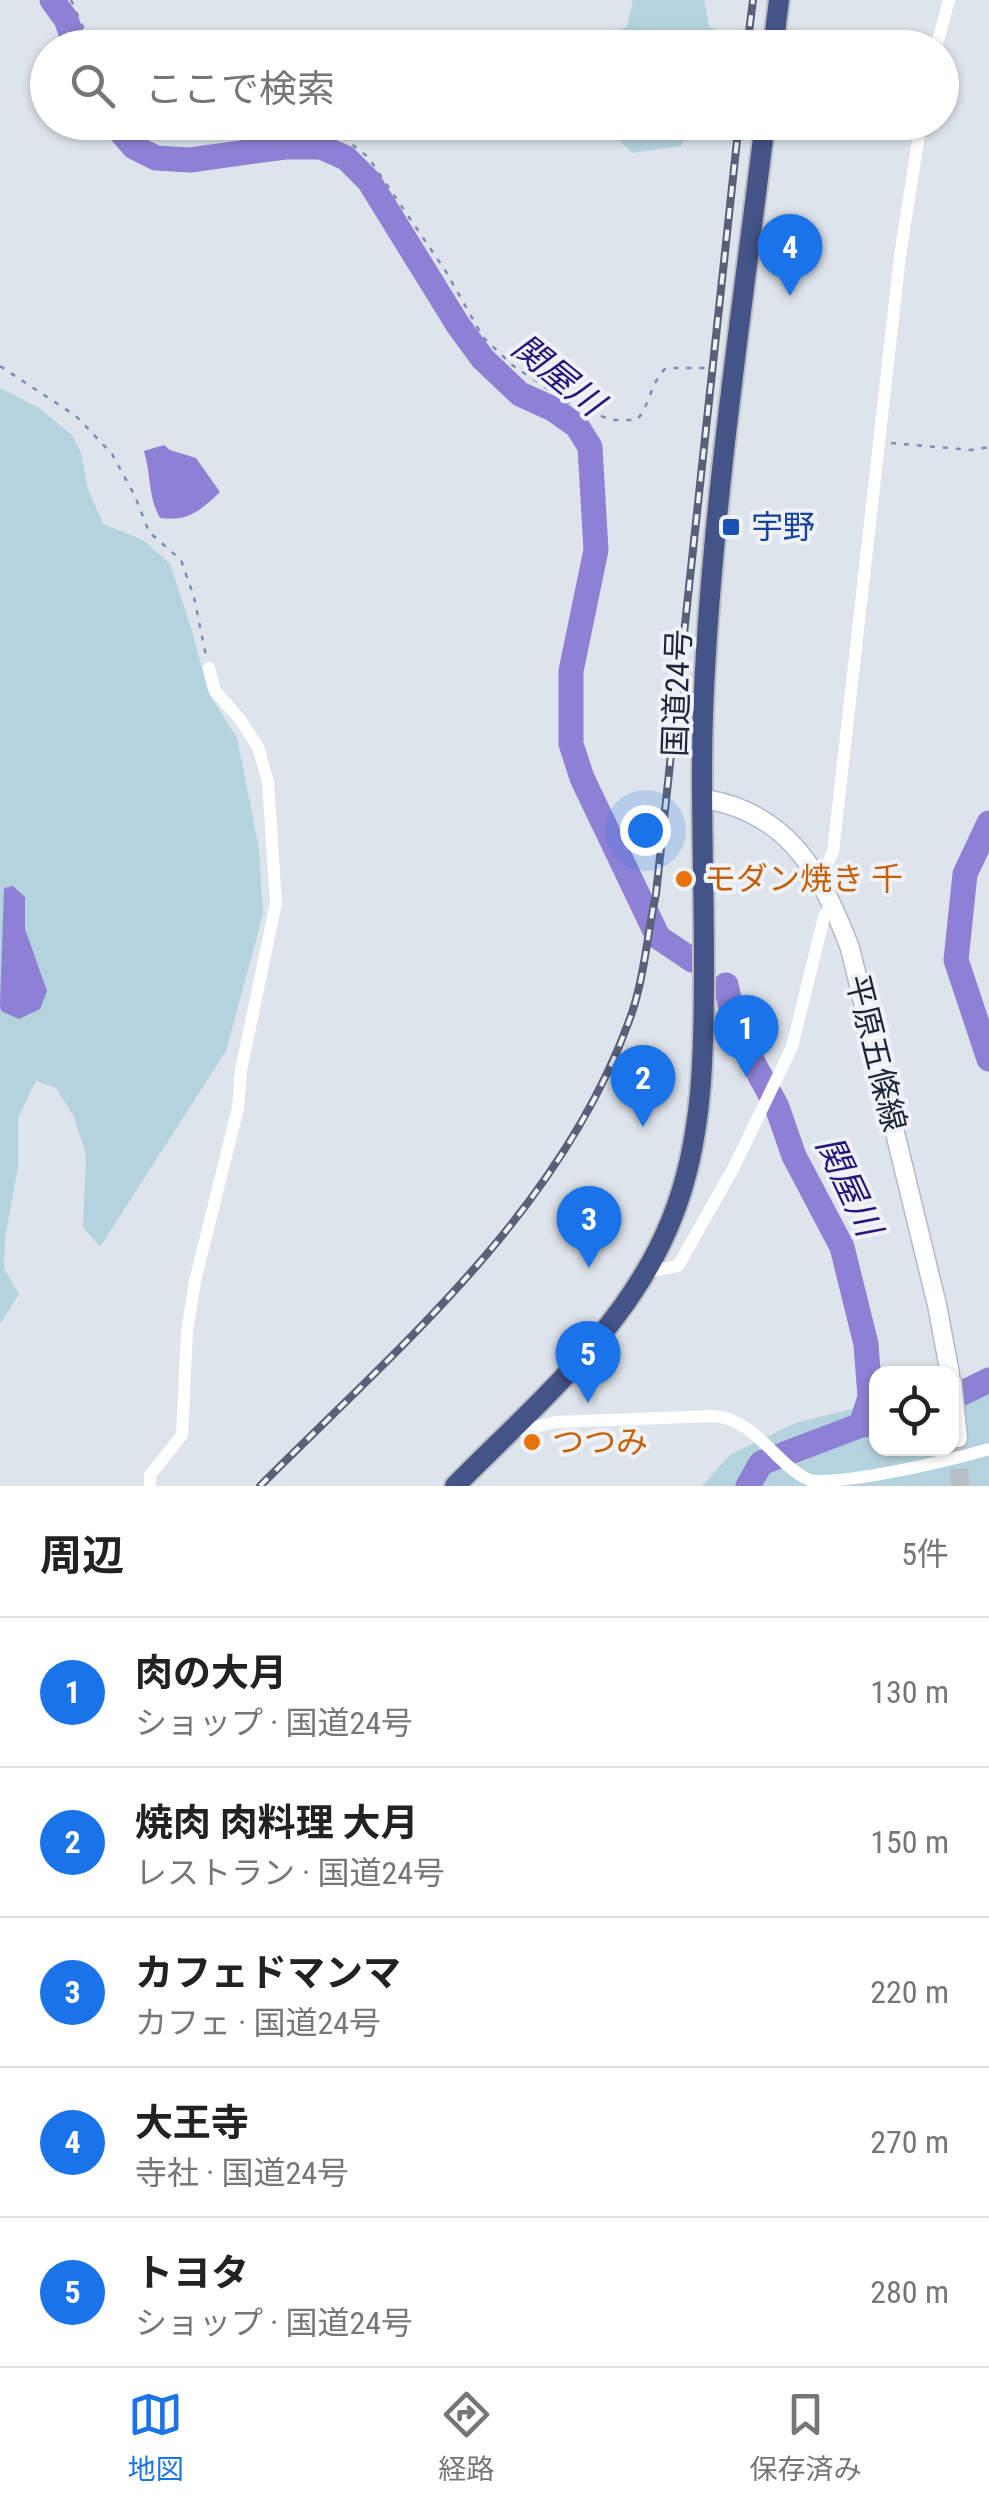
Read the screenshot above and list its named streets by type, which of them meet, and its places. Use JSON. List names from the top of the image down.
{
  "streets": {
    "highway": ["国道24号"],
    "main road": ["平原五條線"]
  },
  "crossings": [
    ["国道24号", "平原五條線"]
  ],
  "water": ["関屋川"],
  "places": {
    "transit": ["宇野"],
    "other": ["モダン焼き 千", "つつみ"]
  },
  "page": {
    "search": "ここで検索",
    "pins": [
      "4",
      "1",
      "2",
      "3",
      "5"
    ],
    "heading": ["周辺", "5件"],
    "list": [
      {
        "mark": "1",
        "name": "肉の大月",
        "note": "ショップ · 国道24号",
        "value": "130 m"
      },
      {
        "mark": "2",
        "name": "焼肉 肉料理 大月",
        "note": "レストラン · 国道24号",
        "value": "150 m"
      },
      {
        "mark": "3",
        "name": "カフェドマンマ",
        "note": "カフェ · 国道24号",
        "value": "220 m"
      },
      {
        "mark": "4",
        "name": "大王寺",
        "note": "寺社 · 国道24号",
        "value": "270 m"
      },
      {
        "mark": "5",
        "name": "トヨタ",
        "note": "ショップ · 国道24号",
        "value": "280 m"
      }
    ],
    "nav": ["地図", "経路", "保存済み"]
  }
}
